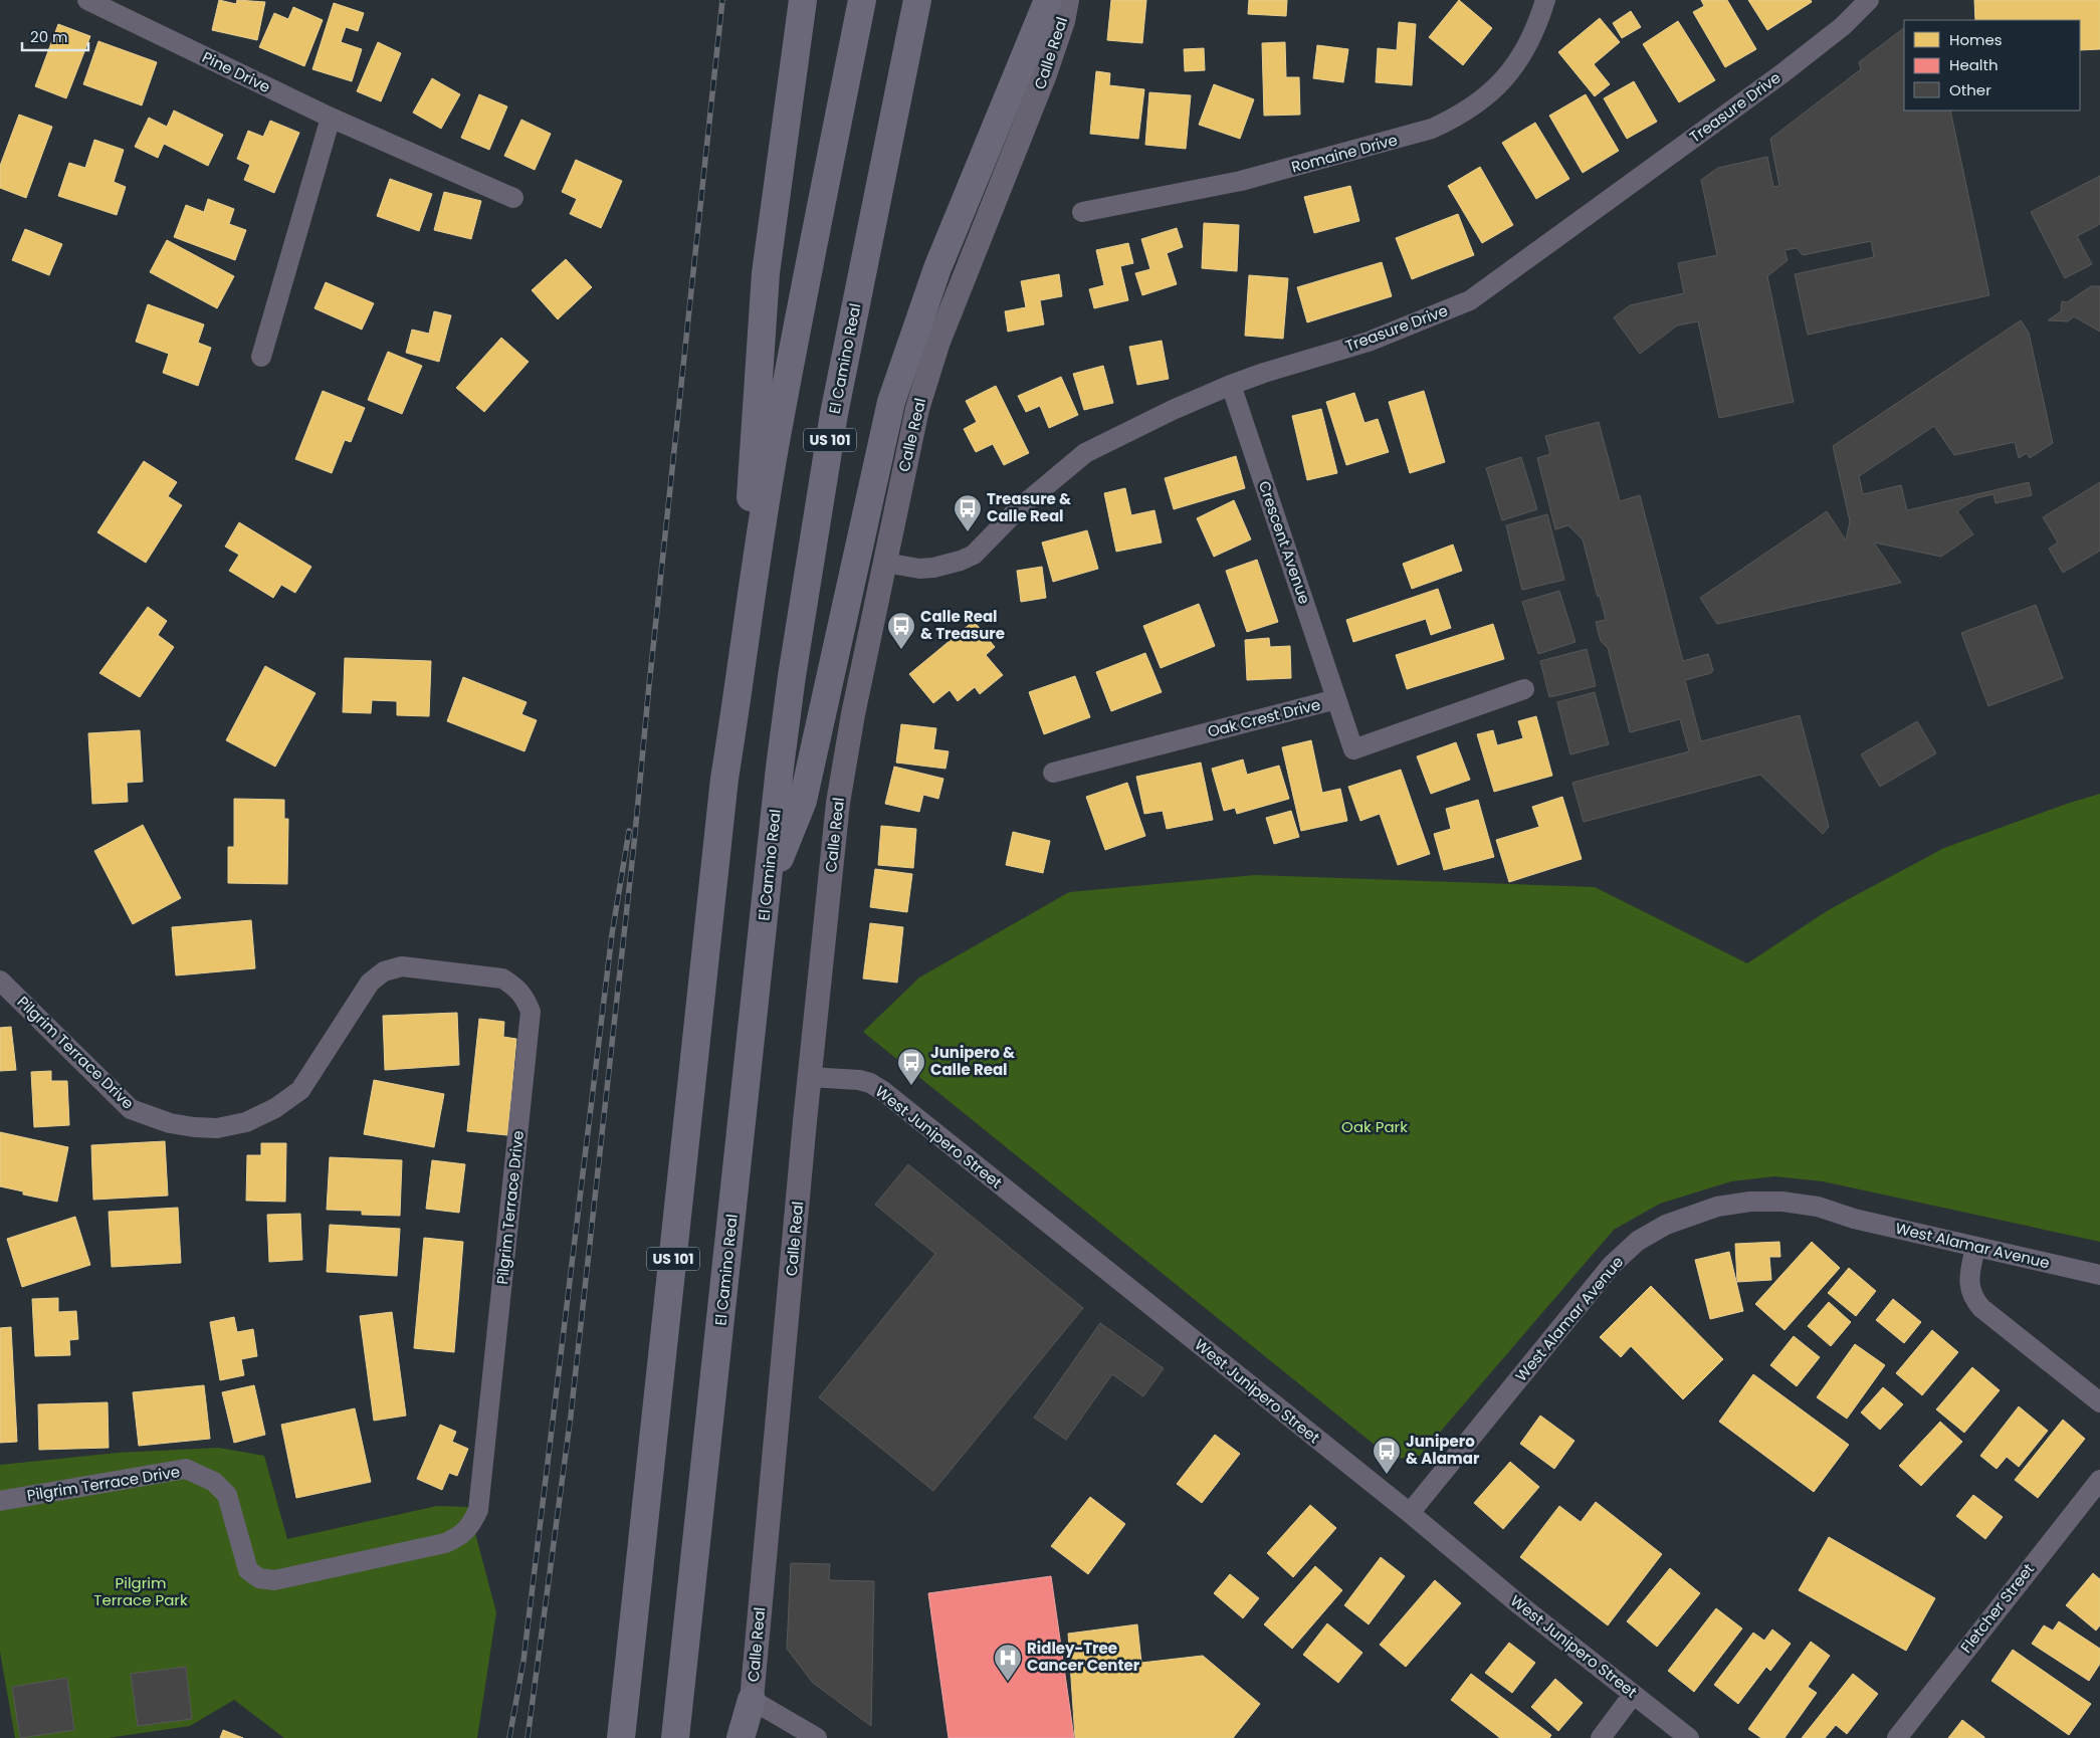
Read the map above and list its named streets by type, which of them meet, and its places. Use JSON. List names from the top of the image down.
{
  "streets": {
    "highway": ["El Camino Real", "US 101"],
    "street": [
      "Calle Real",
      "Pine Drive",
      "Treasure Drive",
      "Romaine Drive",
      "Crescent Avenue",
      "Oak Crest Drive",
      "Pilgrim Terrace Drive",
      "West Junipero Street",
      "West Alamar Avenue",
      "Fletcher Street"
    ]
  },
  "crossings": [
    ["Calle Real", "Treasure Drive"],
    ["Calle Real", "West Junipero Street"],
    ["Treasure Drive", "Crescent Avenue"],
    ["Crescent Avenue", "Oak Crest Drive"],
    ["West Junipero Street", "West Alamar Avenue"]
  ],
  "parks": ["Oak Park", "Pilgrim Terrace Park"],
  "places": {
    "bus stop": [
      "Treasure & Calle Real",
      "Calle Real & Treasure",
      "Junipero & Calle Real",
      "Junipero & Alamar"
    ],
    "hospital": ["Ridley-Tree Cancer Center"]
  },
  "legend": ["Homes", "Health", "Other"],
  "scale_bar": "20 m"
}
